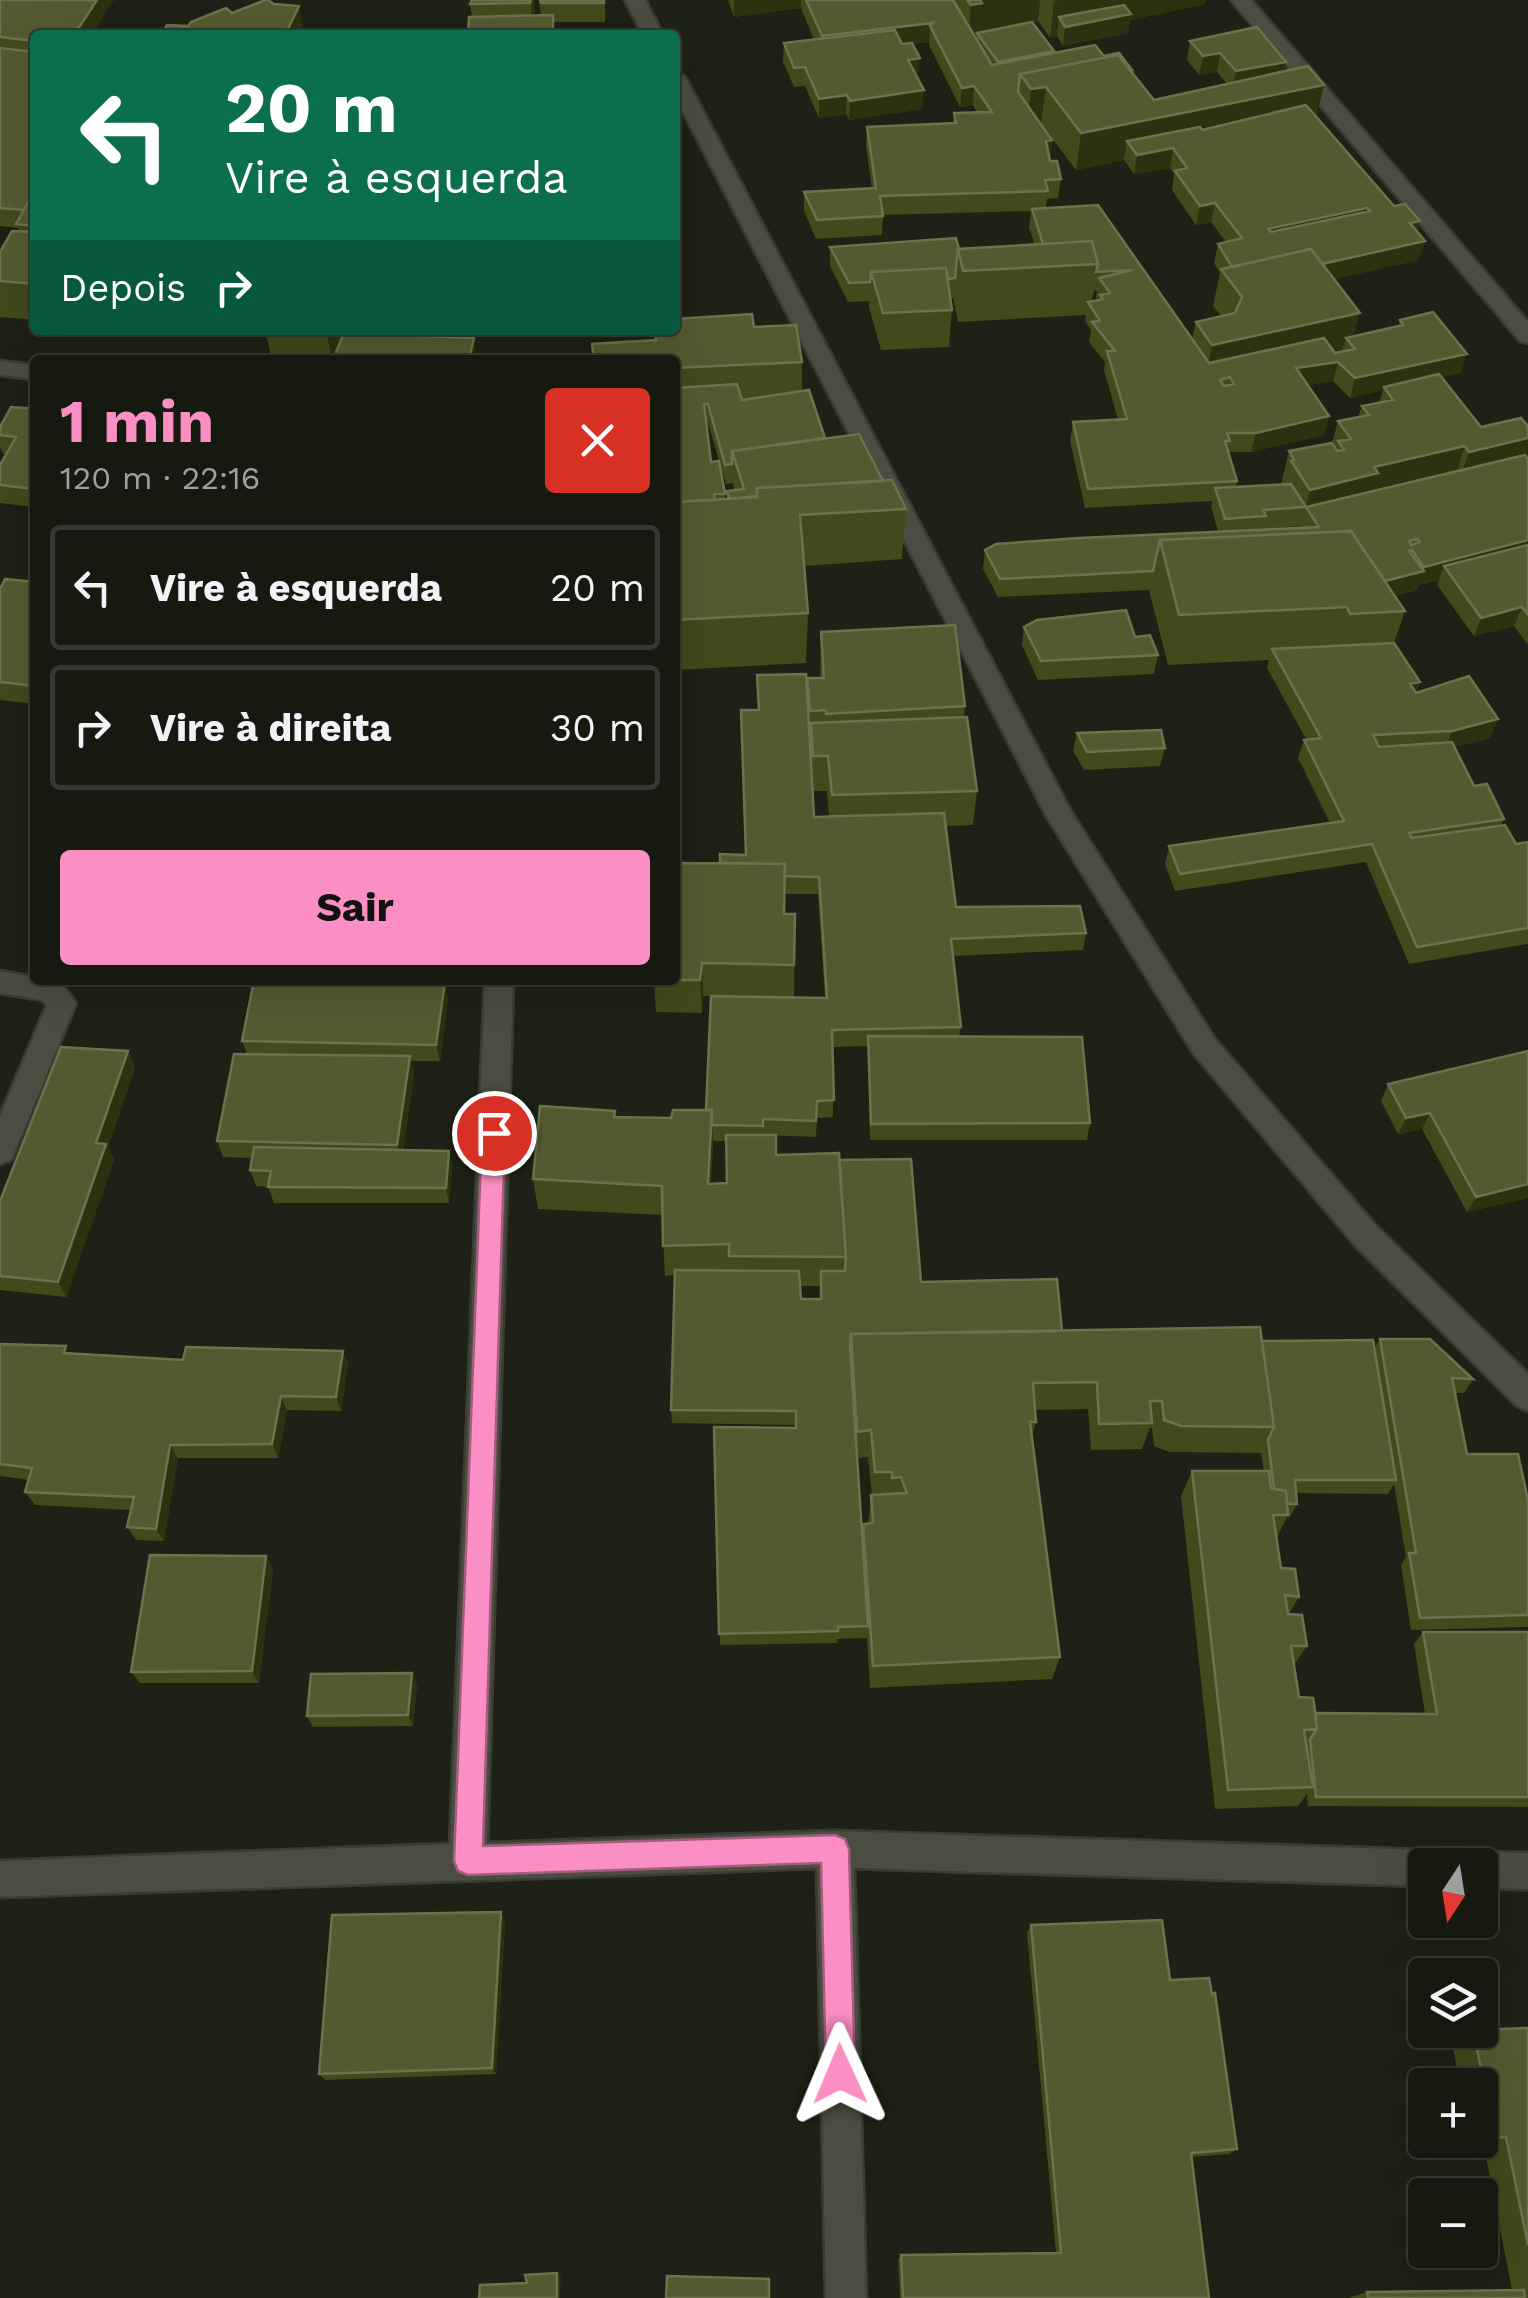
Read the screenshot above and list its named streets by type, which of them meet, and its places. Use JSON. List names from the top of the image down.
{
  "north": "bottom",
  "page": {
    "turn": ["20 m", "Vire à esquerda"],
    "then": "Depois",
    "heading": ["1 min", "120 m · 22:16"],
    "list": [
      {
        "name": "Vire à esquerda",
        "value": "20 m"
      },
      {
        "name": "Vire à direita",
        "value": "30 m"
      }
    ],
    "buttons": "Sair",
    "map_buttons": ["+", "−"]
  }
}
